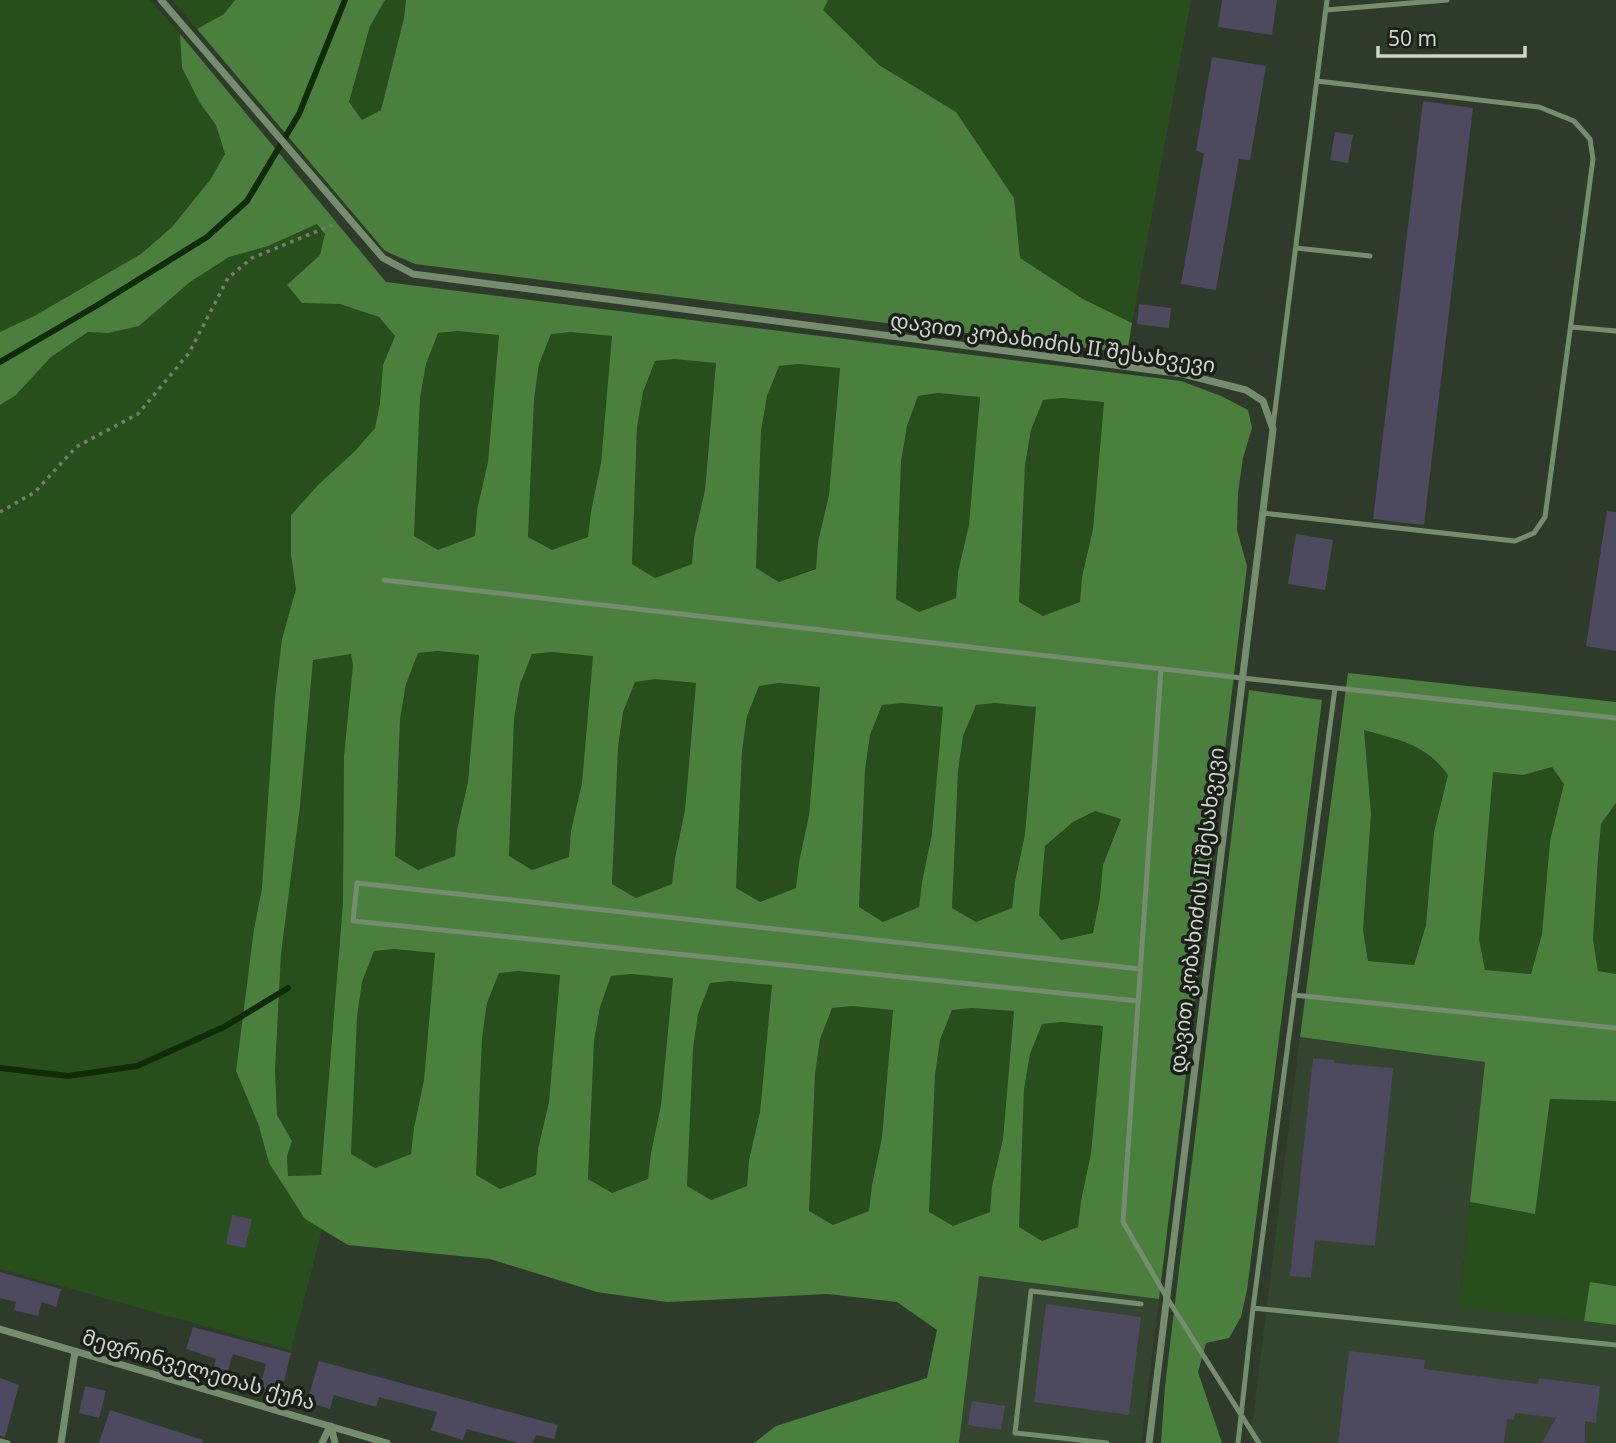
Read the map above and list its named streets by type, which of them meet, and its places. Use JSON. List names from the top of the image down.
{
  "streets": {
    "street": ["დავით კობახიძის II შესახვევი", "მეფრინველეთას ქუჩა"]
  },
  "scale_bar": "50 m"
}
